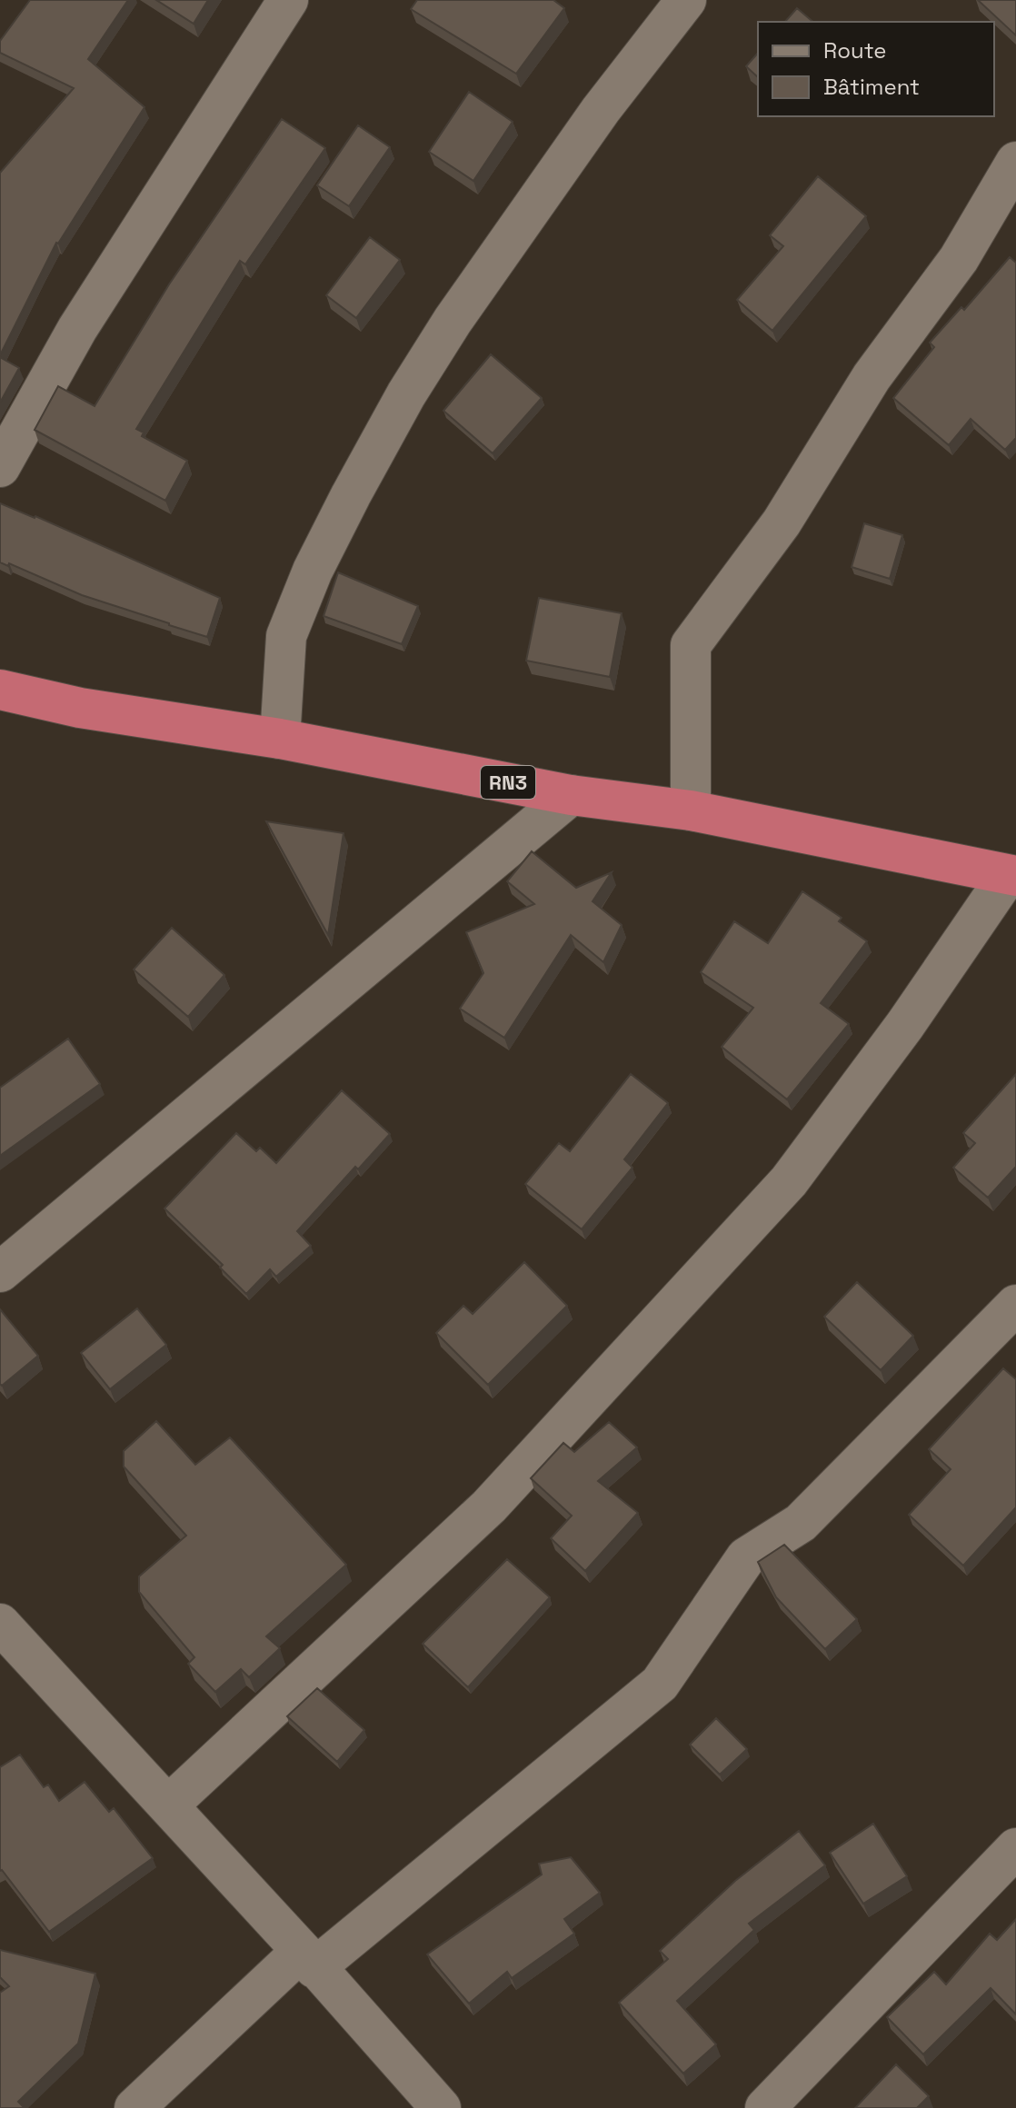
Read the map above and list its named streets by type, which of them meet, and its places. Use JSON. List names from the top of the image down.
{
  "streets": {
    "highway": ["RN3"]
  },
  "legend": ["Route", "Bâtiment"]
}
